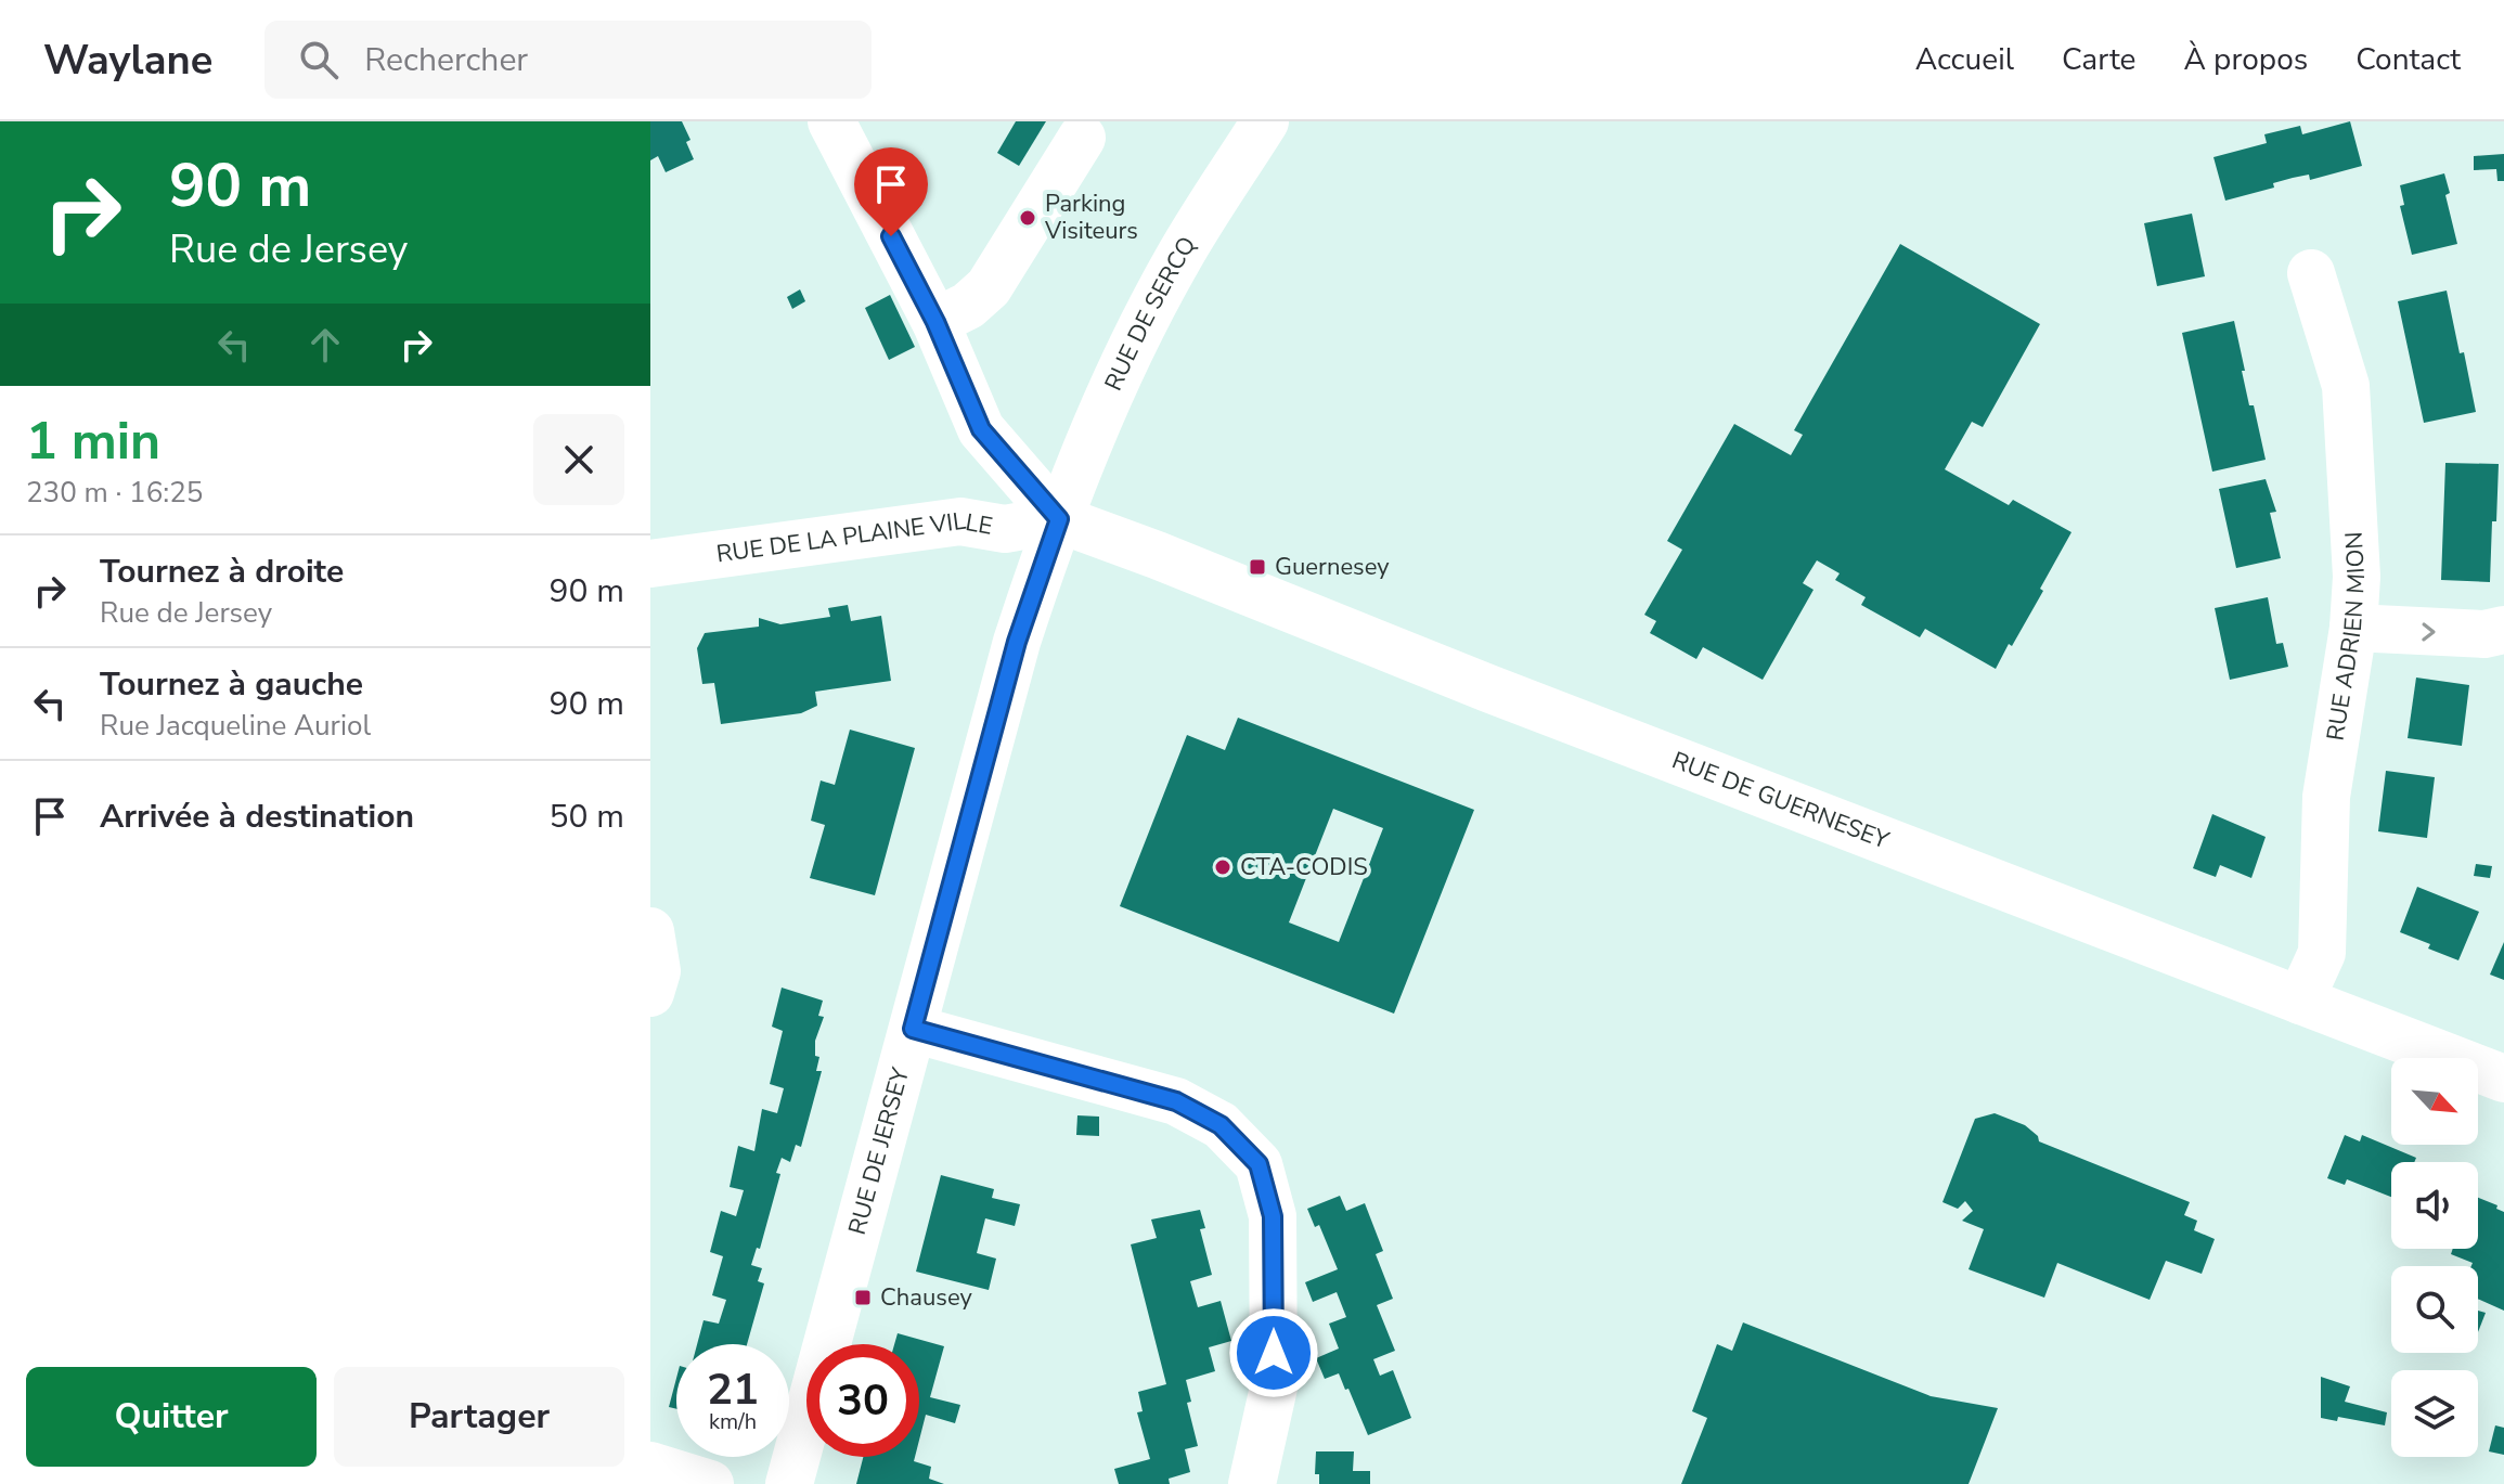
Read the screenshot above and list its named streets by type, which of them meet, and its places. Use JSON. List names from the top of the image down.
{
  "streets": {
    "street": [
      "RUE DE SERCQ",
      "RUE DE LA PLAINE VILLE",
      "RUE ADRIEN MION",
      "RUE DE GUERNESEY",
      "RUE DE JERSEY"
    ]
  },
  "crossings": [
    ["RUE DE SERCQ", "RUE DE LA PLAINE VILLE"],
    ["RUE DE SERCQ", "RUE DE GUERNESEY"],
    ["RUE DE SERCQ", "RUE DE JERSEY"],
    ["RUE DE LA PLAINE VILLE", "RUE DE GUERNESEY"],
    ["RUE DE LA PLAINE VILLE", "RUE DE JERSEY"],
    ["RUE ADRIEN MION", "RUE DE GUERNESEY"],
    ["RUE DE GUERNESEY", "RUE DE JERSEY"]
  ],
  "places": {
    "other": ["Parking Visiteurs", "CTA-CODIS"],
    "transit": ["Guernesey", "Chausey"]
  },
  "north": "bottom right",
  "page": {
    "header": "Waylane",
    "search": "Rechercher",
    "nav": [
      "Accueil",
      "Carte",
      "À propos",
      "Contact"
    ],
    "turn": ["90 m", "Rue de Jersey"],
    "heading": ["1 min", "230 m · 16:25"],
    "list": [
      {
        "name": "Tournez à droite",
        "note": "Rue de Jersey",
        "value": "90 m"
      },
      {
        "name": "Tournez à gauche",
        "note": "Rue Jacqueline Auriol",
        "value": "90 m"
      },
      {
        "name": "Arrivée à destination",
        "value": "50 m"
      }
    ],
    "speed": "21 km/h",
    "limit": "30",
    "buttons": ["Quitter", "Partager"]
  }
}
